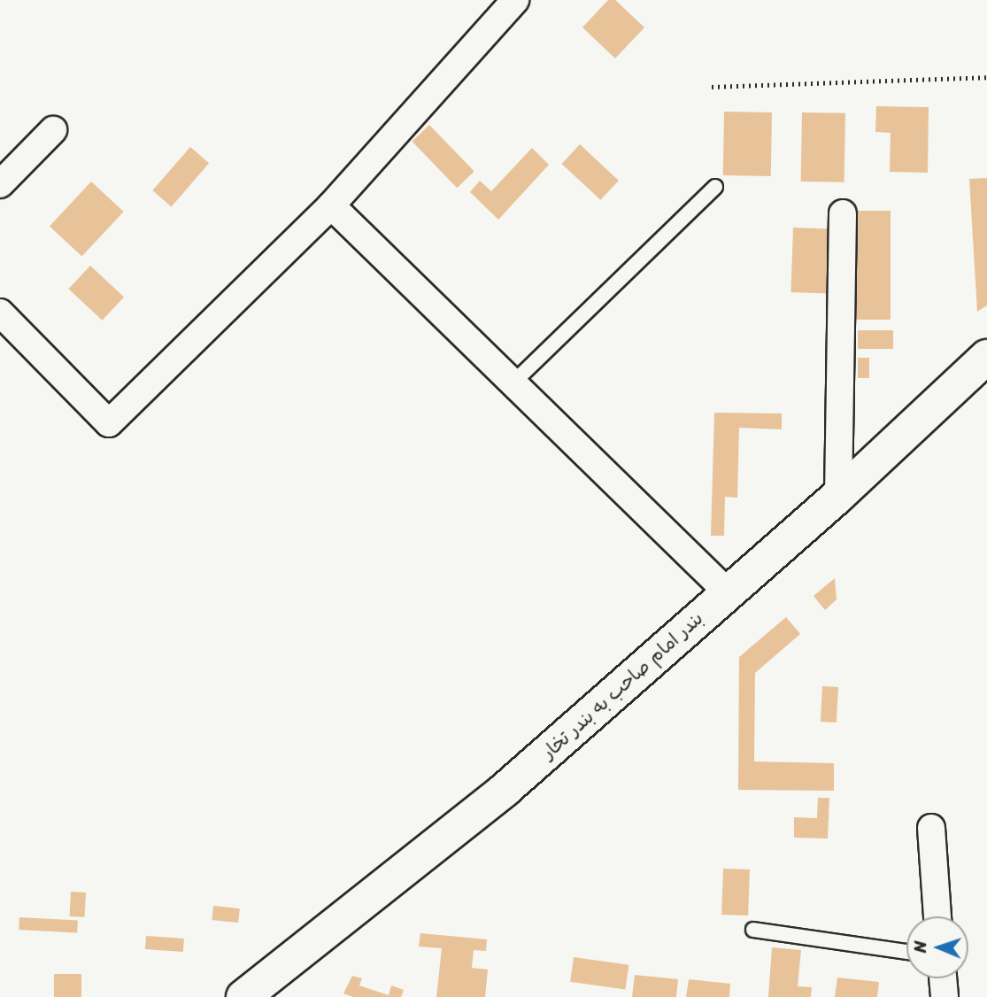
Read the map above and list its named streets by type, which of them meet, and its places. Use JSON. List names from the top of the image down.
{
  "streets": {
    "main road": ["بندر امام صاحب به بندر تخار"]
  },
  "north": "left"
}
